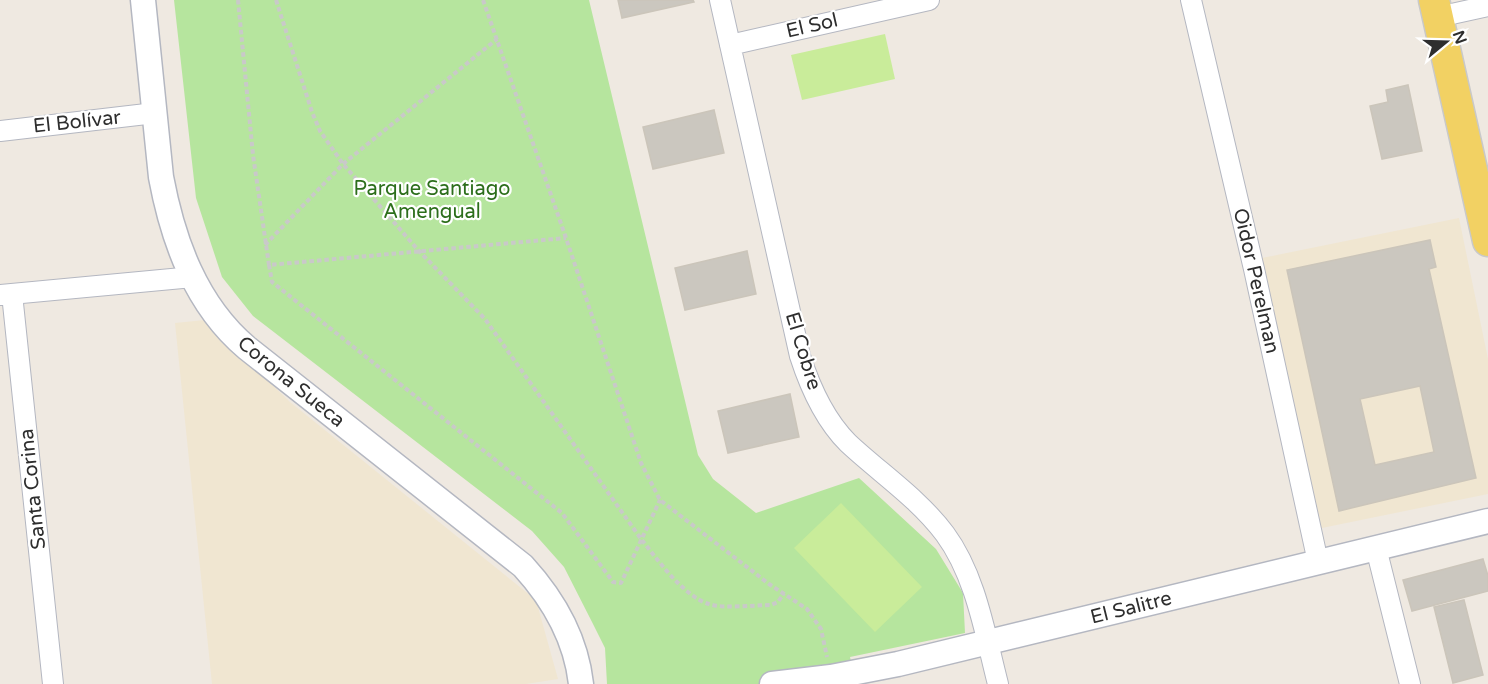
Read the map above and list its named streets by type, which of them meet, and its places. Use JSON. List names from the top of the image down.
{
  "streets": {
    "street": [
      "El Sol",
      "El Bolívar",
      "Oidor Perelman",
      "El Cobre",
      "Corona Sueca",
      "Santa Corina",
      "El Salitre"
    ]
  },
  "crossings": [
    ["El Sol", "El Cobre"],
    ["El Bolívar", "Corona Sueca"],
    ["Oidor Perelman", "El Salitre"],
    ["El Cobre", "El Salitre"]
  ],
  "parks": ["Parque Santiago Amengual"],
  "north": "right"
}
